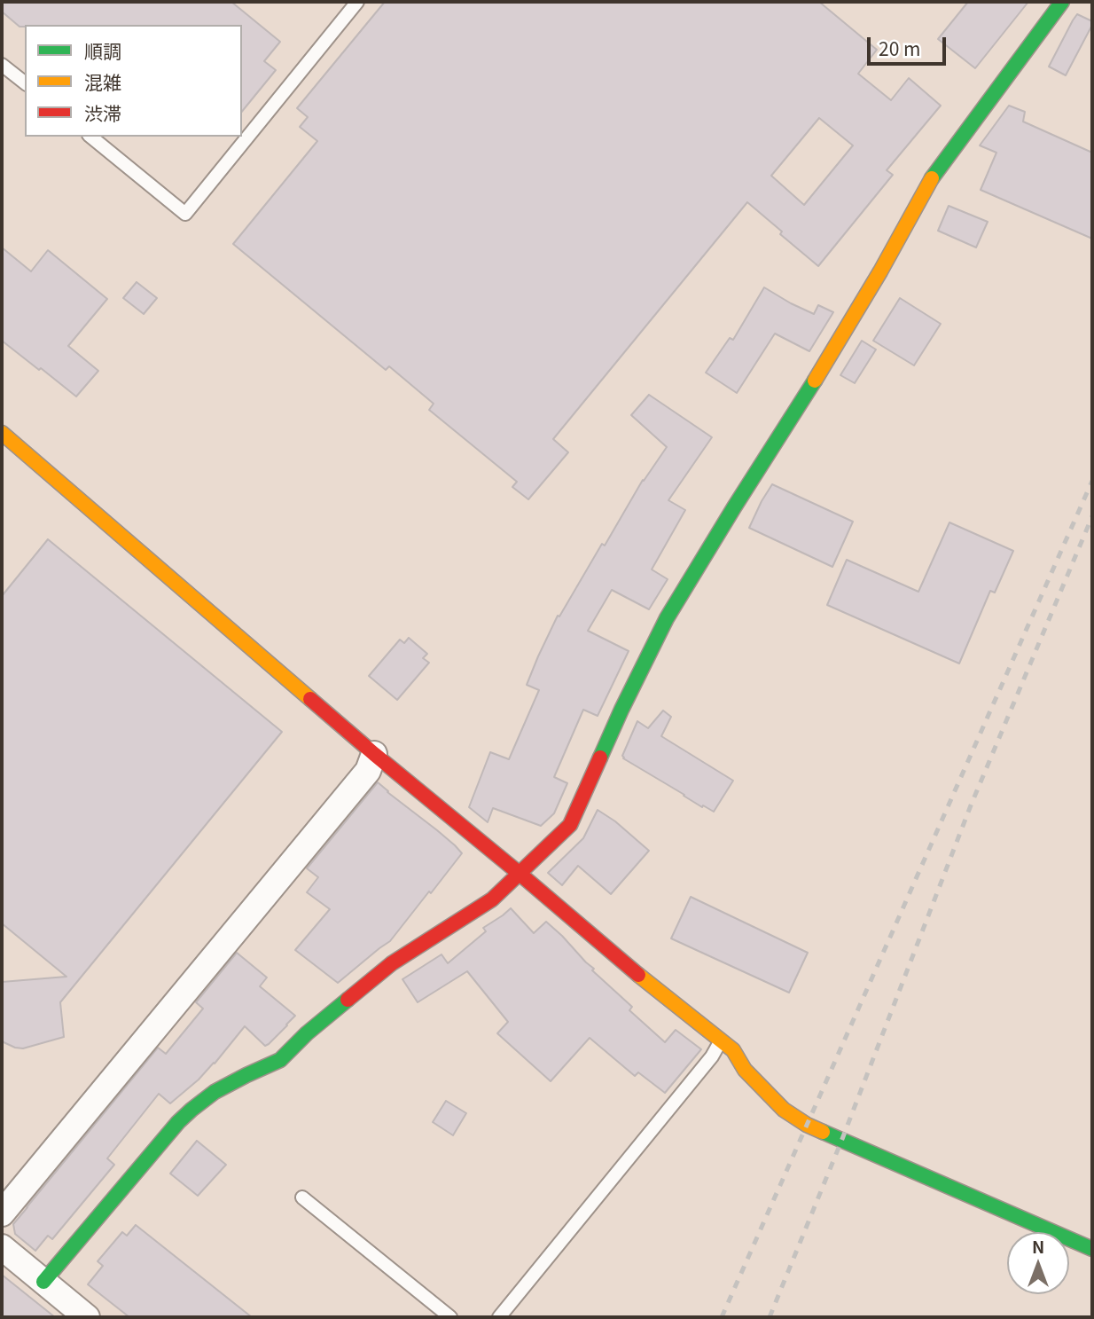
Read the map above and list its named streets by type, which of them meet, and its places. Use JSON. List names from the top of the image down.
{
  "legend": ["順調", "混雑", "渋滞"],
  "scale_bar": "20 m",
  "north": "top"
}
